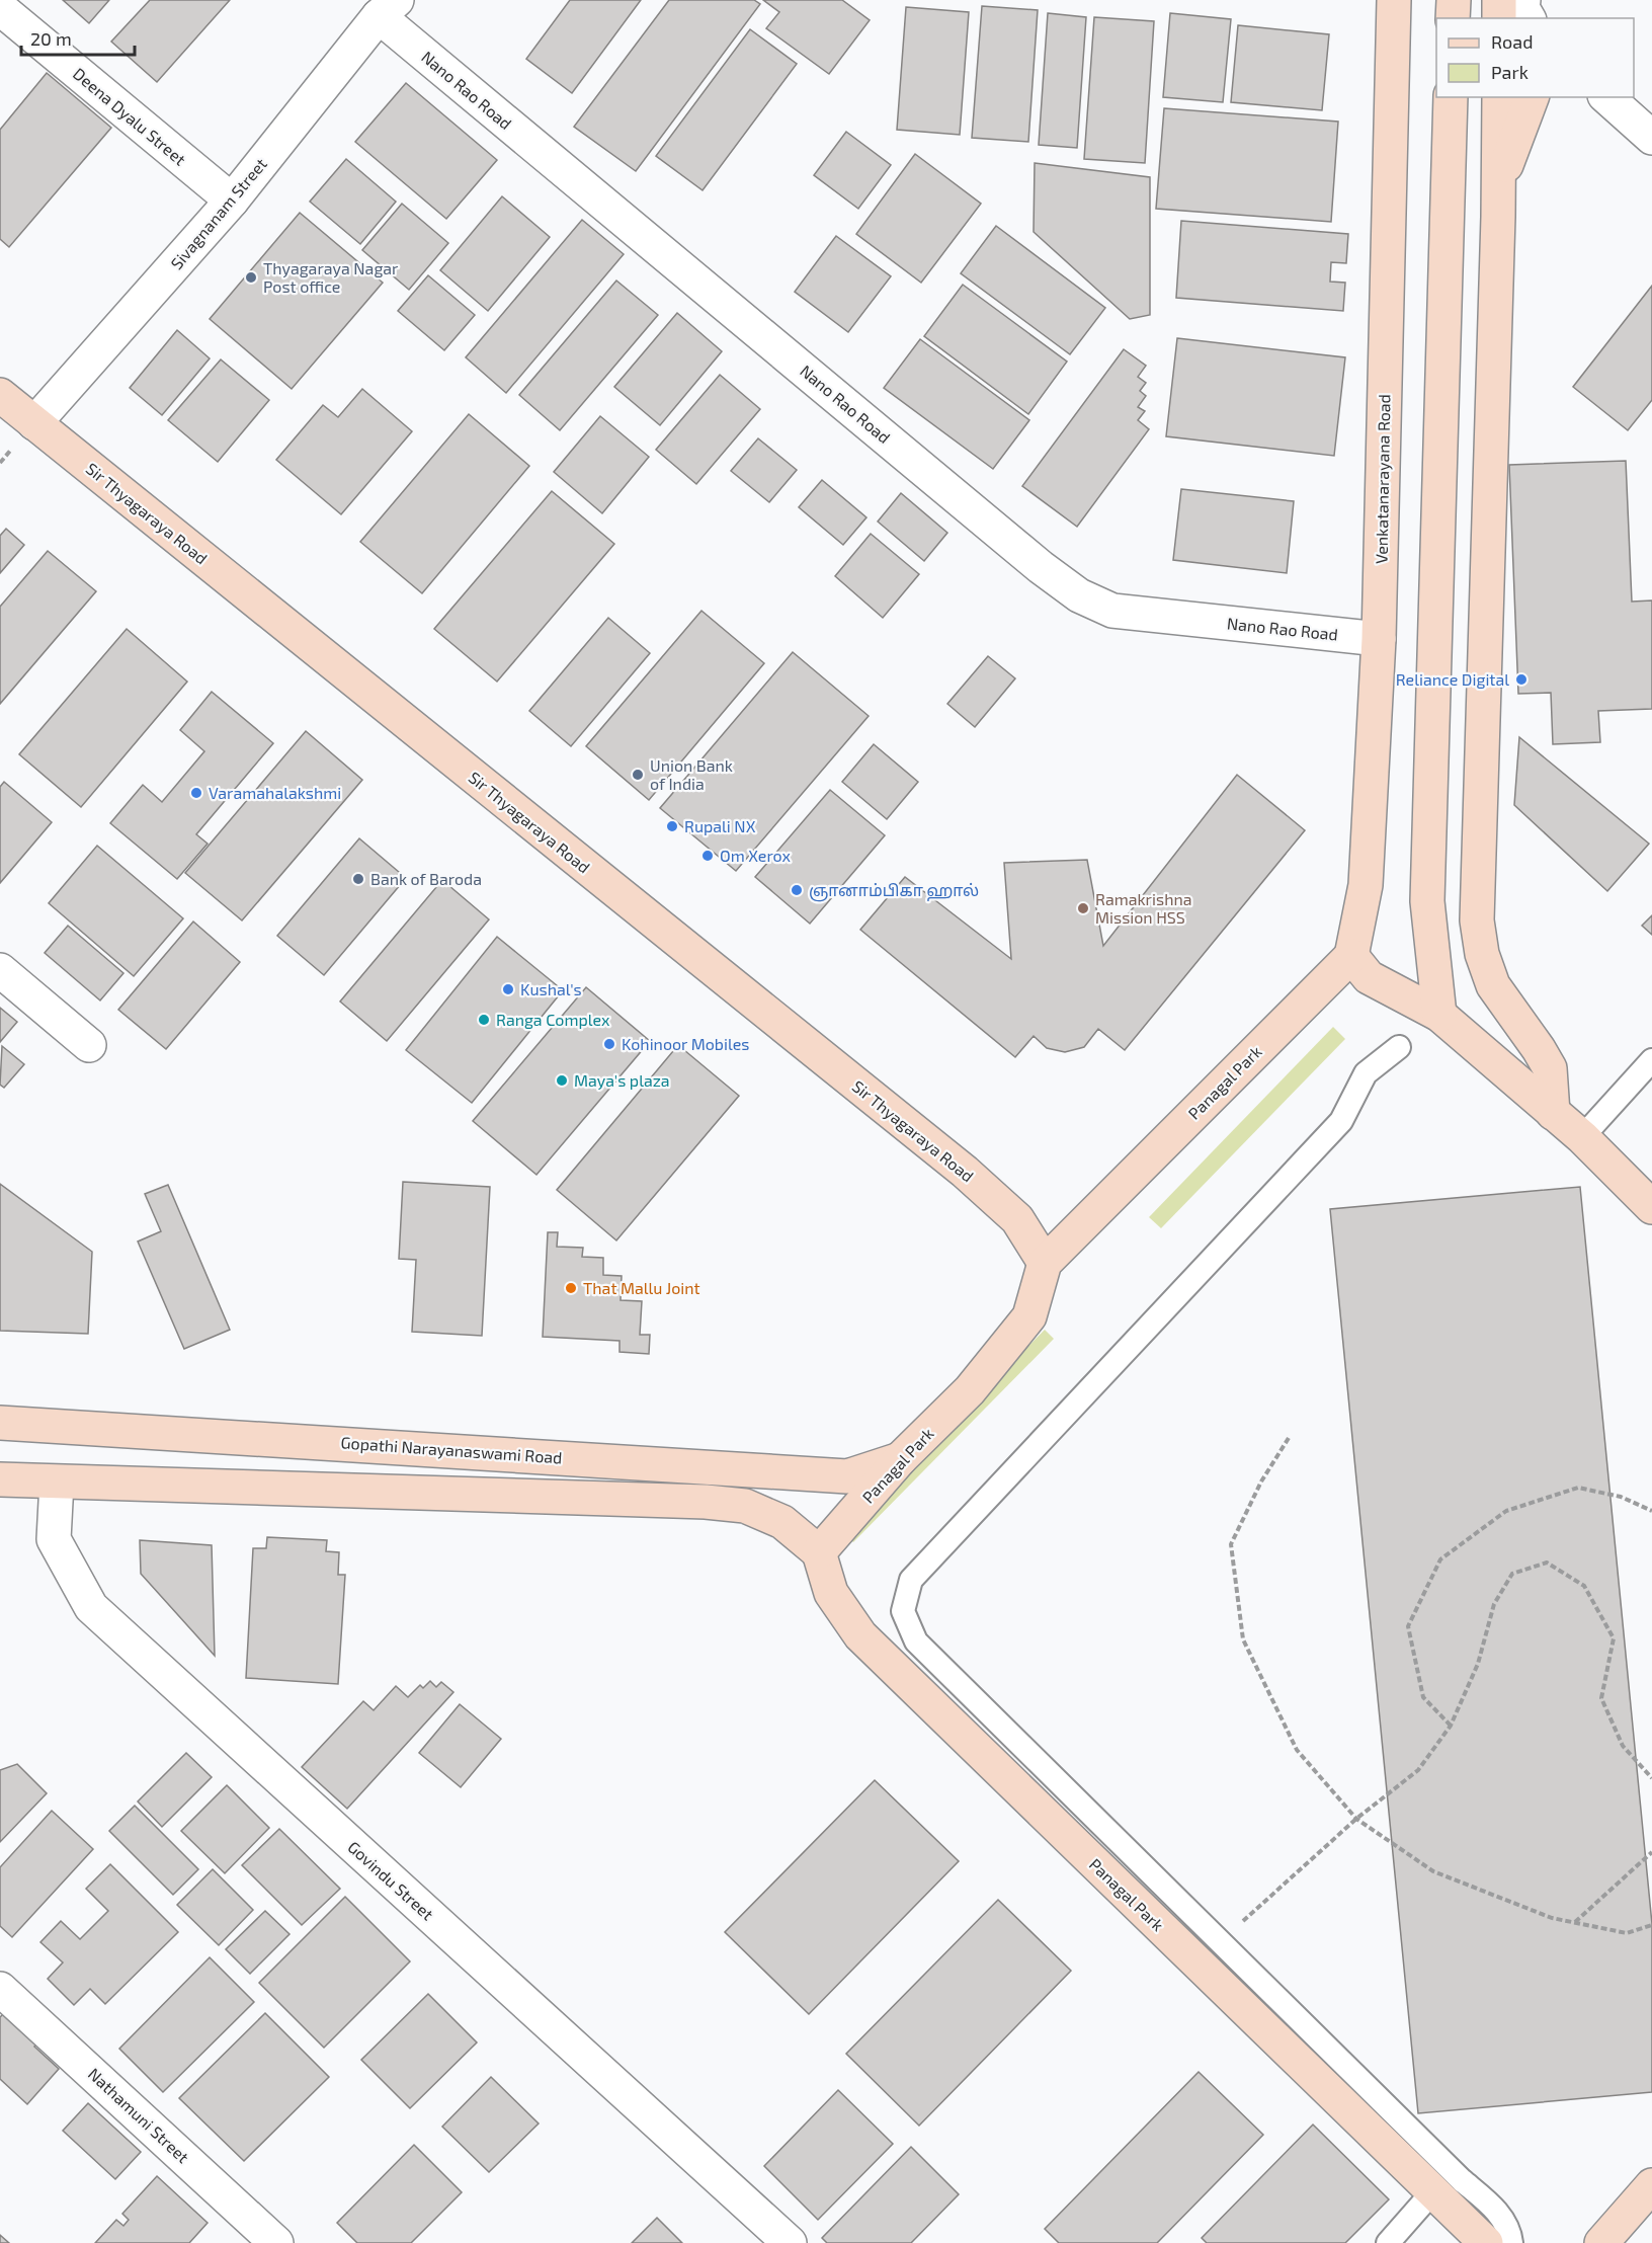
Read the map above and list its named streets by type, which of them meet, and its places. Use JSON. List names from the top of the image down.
{
  "streets": {
    "main road": [
      "Venkatanarayana Road",
      "Sir Thyagaraya Road",
      "Panagal Park",
      "Gopathi Narayanaswami Road"
    ],
    "street": [
      "Nano Rao Road",
      "Deena Dyalu Street",
      "Sivagnanam Street",
      "Govindu Street",
      "Nathamuni Street"
    ]
  },
  "crossings": [
    ["Nano Rao Road", "Sivagnanam Street"],
    ["Nano Rao Road", "Venkatanarayana Road"],
    ["Deena Dyalu Street", "Sivagnanam Street"],
    ["Sivagnanam Street", "Sir Thyagaraya Road"],
    ["Venkatanarayana Road", "Panagal Park"],
    ["Sir Thyagaraya Road", "Panagal Park"],
    ["Panagal Park", "Gopathi Narayanaswami Road"]
  ],
  "places": [
    "Thyagaraya Nagar Post office",
    "Reliance Digital",
    "Union Bank of India",
    "Varamahalakshmi",
    "Rupali NX",
    "Om Xerox",
    "Bank of Baroda",
    "ஞானாம்பிகா ஹால்",
    "Ramakrishna Mission HSS",
    "Kushal's",
    "Ranga Complex",
    "Kohinoor Mobiles",
    "Maya's plaza",
    "That Mallu Joint"
  ],
  "legend": ["Road", "Park"],
  "scale_bar": "20 m"
}
